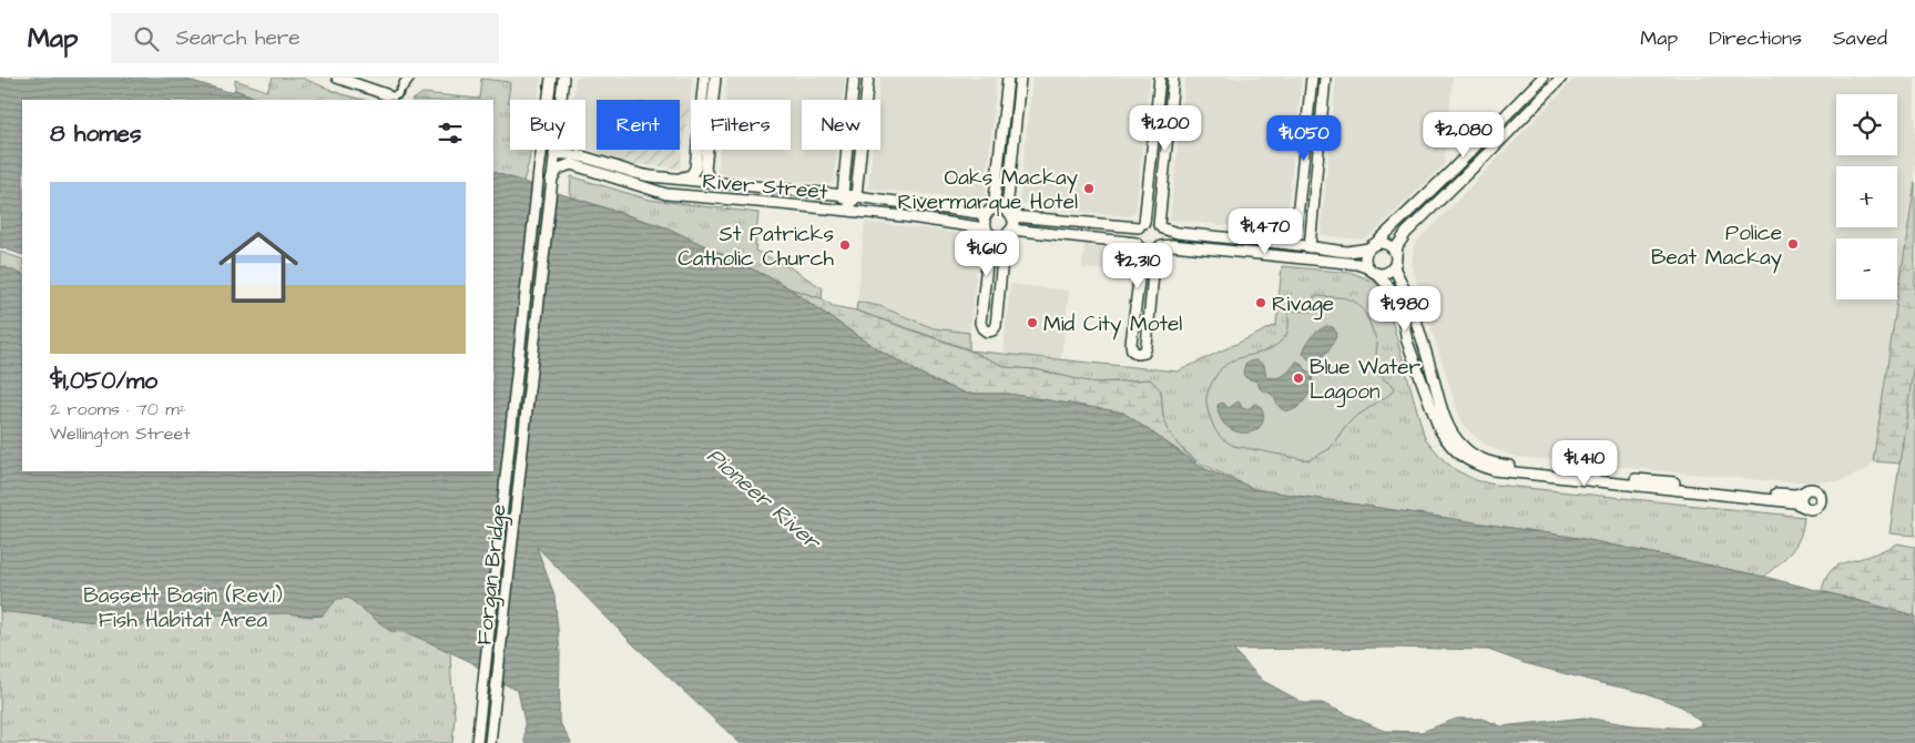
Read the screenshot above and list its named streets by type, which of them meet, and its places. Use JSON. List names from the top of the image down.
{
  "streets": {
    "street": ["River Street", "Forgan Bridge"]
  },
  "crossings": [
    ["River Street", "Forgan Bridge"]
  ],
  "water": ["Pioneer River"],
  "parks": ["Bassett Basin (Rev.1) Fish Habitat Area"],
  "places": [
    "Oaks Mackay Rivermarque Hotel",
    "Police Beat Mackay",
    "St Patricks Catholic Church",
    "Rivage",
    "Mid City Motel",
    "Blue Water Lagoon"
  ],
  "page": {
    "header": "Map",
    "search": "Search here",
    "nav": ["Map", "Directions", "Saved"],
    "map_buttons": ["+", "−"],
    "chip": [
      "Buy",
      "Rent",
      "Filters",
      "New"
    ],
    "heading": "8 homes",
    "price": [
      "$1,200",
      "$2,080",
      "$1,050",
      "$1,470",
      "$1,610",
      "$2,310",
      "$1,980",
      "$1,410"
    ],
    "list": [
      {
        "name": "$1,050/mo",
        "note": "2 rooms · 70 m² · Wellington Street"
      }
    ]
  }
}
